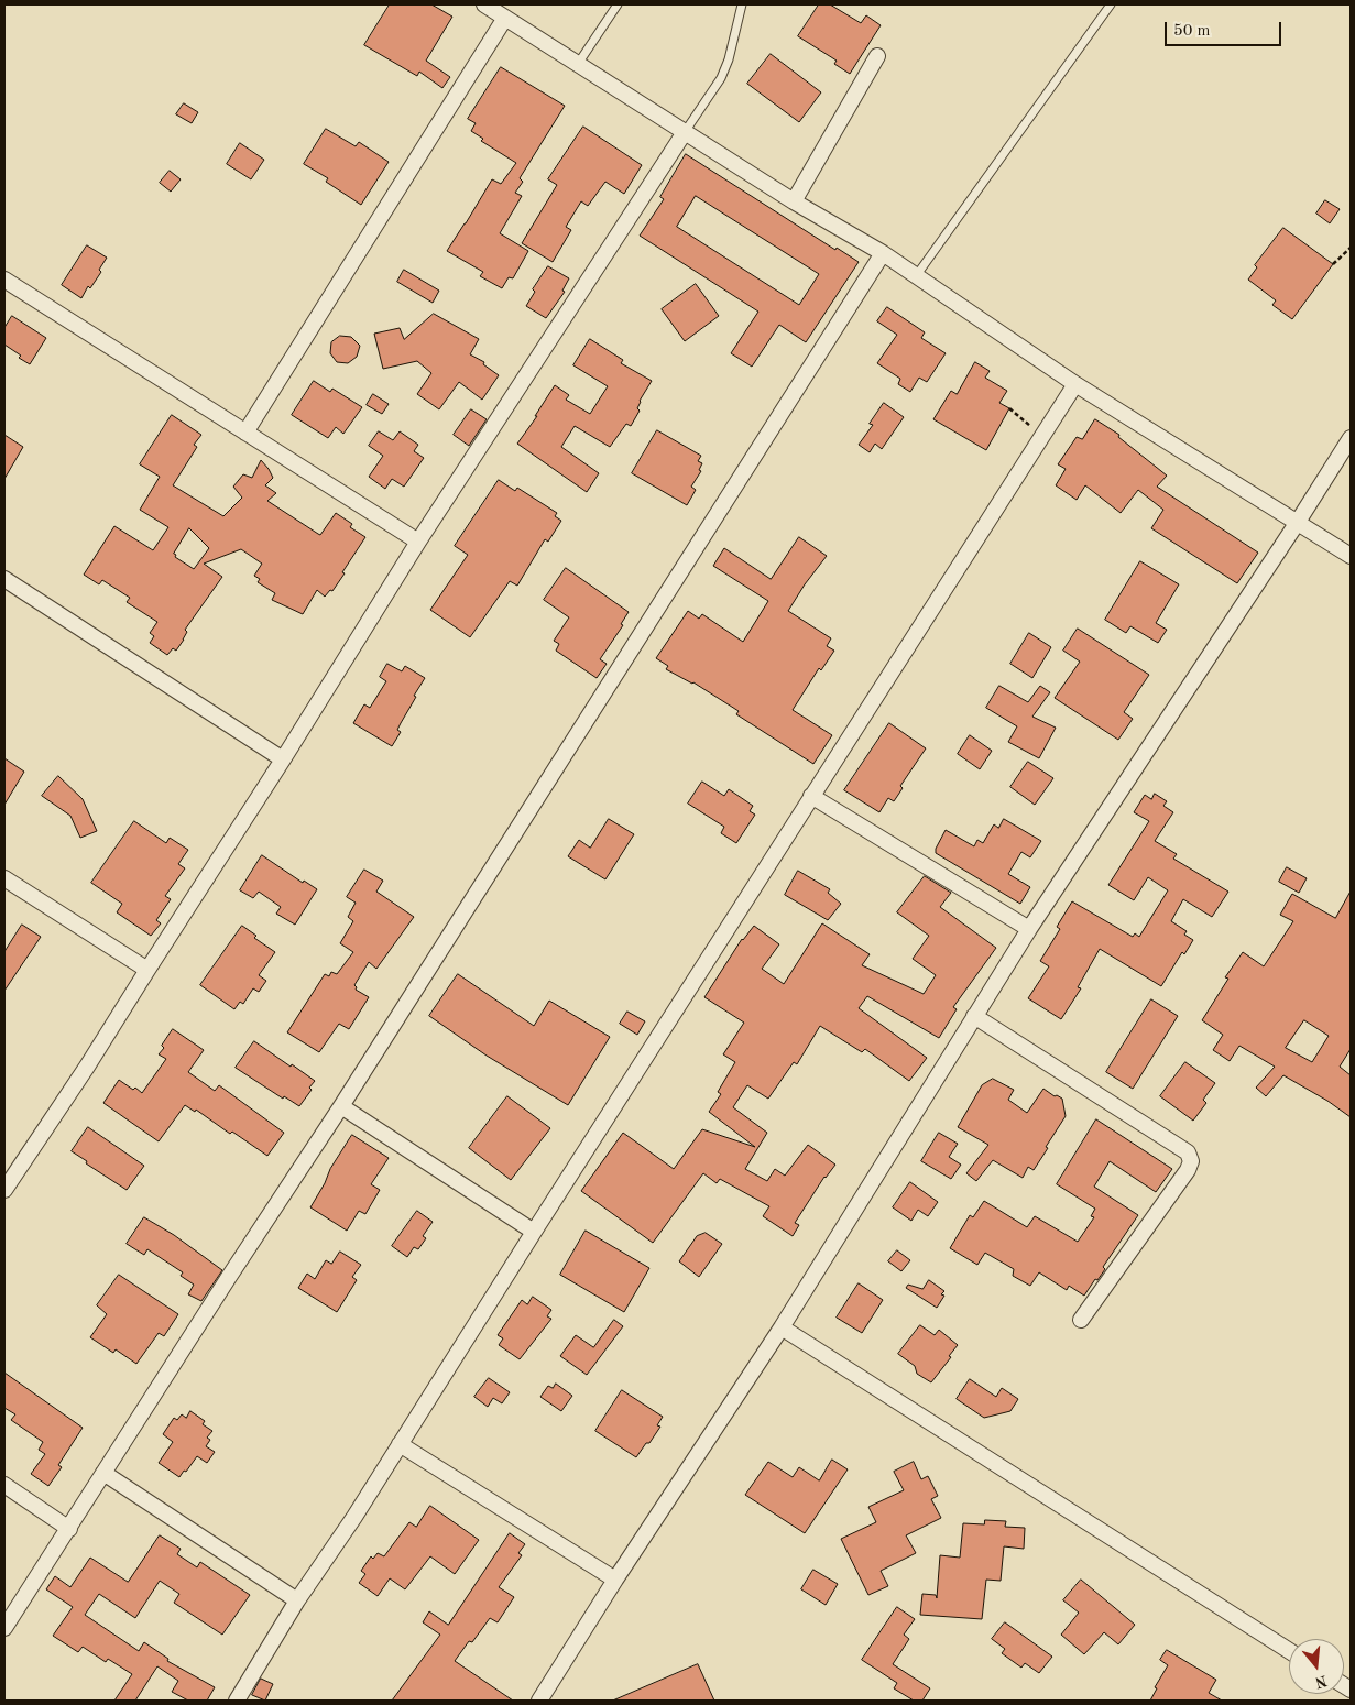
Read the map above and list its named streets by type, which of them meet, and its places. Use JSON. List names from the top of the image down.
{
  "scale_bar": "50 m",
  "north": "bottom"
}
